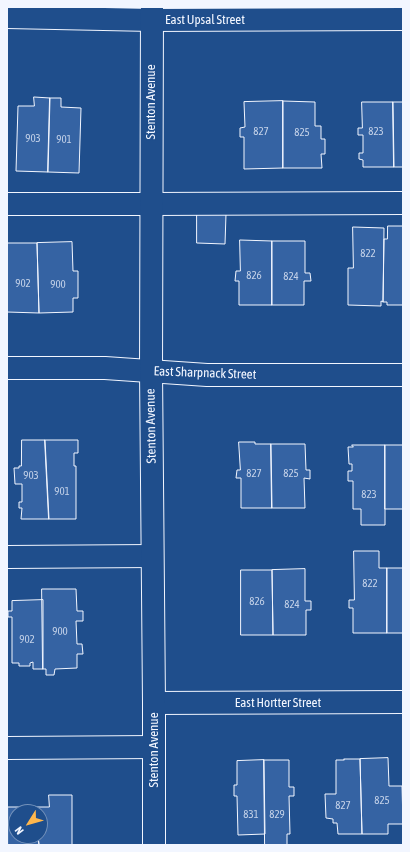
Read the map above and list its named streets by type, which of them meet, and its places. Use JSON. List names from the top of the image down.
{
  "streets": {
    "street": [
      "East Upsal Street",
      "Stenton Avenue",
      "East Sharpnack Street",
      "East Hortter Street"
    ]
  },
  "crossings": [
    ["East Upsal Street", "Stenton Avenue"],
    ["Stenton Avenue", "East Sharpnack Street"],
    ["Stenton Avenue", "East Hortter Street"]
  ],
  "house_numbers": [
    "827",
    "823",
    "825",
    "903",
    "901",
    "822",
    "826",
    "824",
    "902",
    "900",
    "827",
    "825",
    "903",
    "901",
    "823",
    "822",
    "826",
    "824",
    "900",
    "902",
    "825",
    "827",
    "831",
    "829"
  ],
  "north": "bottom left"
}
